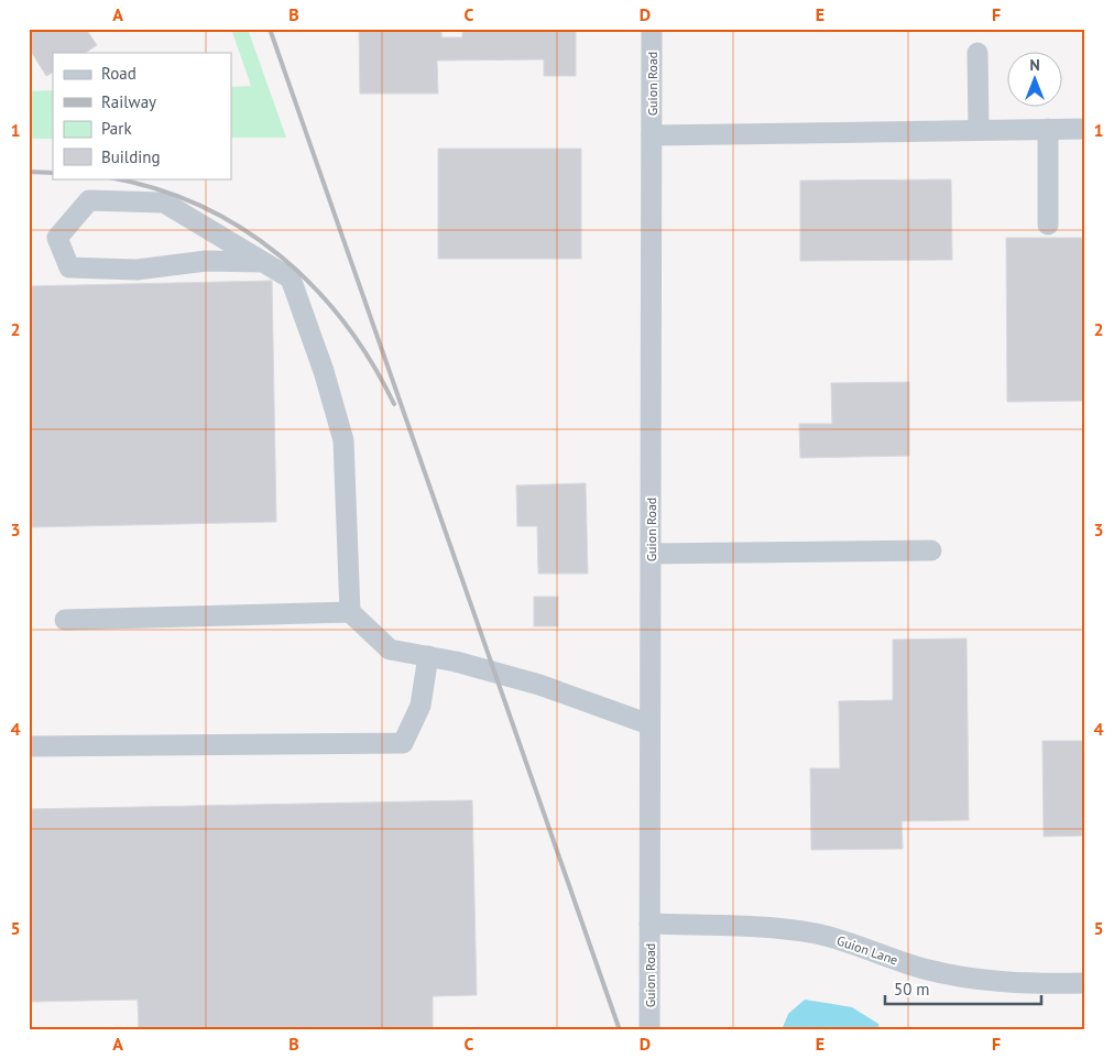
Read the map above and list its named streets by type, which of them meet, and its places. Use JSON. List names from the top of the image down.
{
  "streets": {
    "street": ["Guion Road", "Guion Lane"]
  },
  "crossings": [
    ["Guion Road", "Guion Lane"]
  ],
  "legend": [
    "Road",
    "Railway",
    "Park",
    "Building"
  ],
  "scale_bar": "50 m",
  "north": "top",
  "grid": {
    "columns": [
      "A",
      "B",
      "C",
      "D",
      "E",
      "F"
    ],
    "rows": [
      "1",
      "2",
      "3",
      "4",
      "5"
    ]
  }
}
